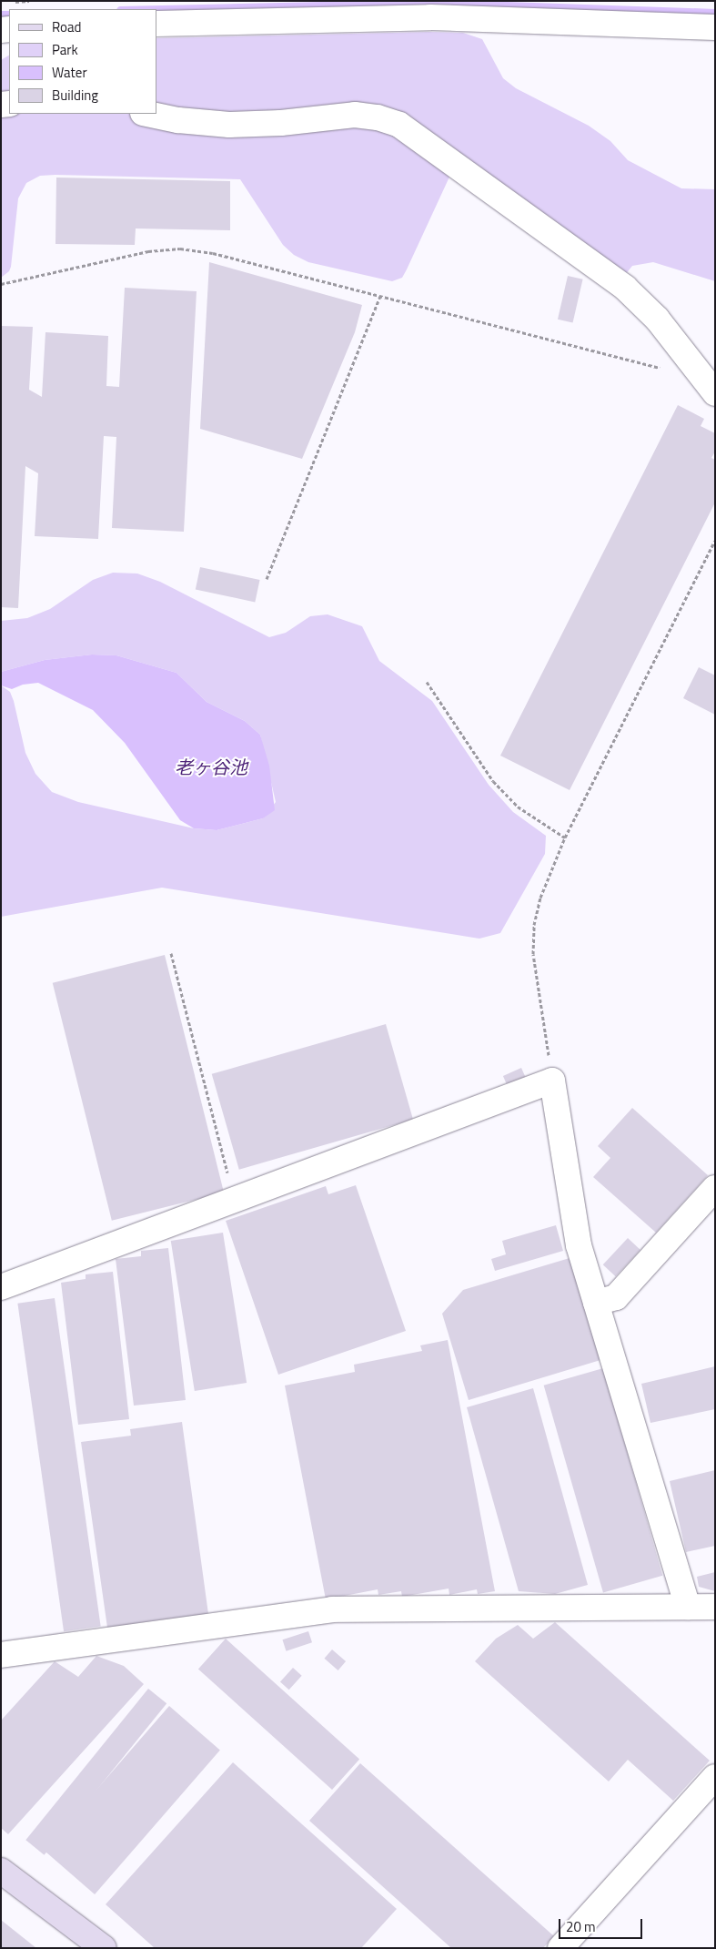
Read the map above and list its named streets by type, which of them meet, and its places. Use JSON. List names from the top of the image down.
{
  "water": ["老ヶ谷池"],
  "legend": [
    "Road",
    "Park",
    "Water",
    "Building"
  ],
  "scale_bar": "20 m"
}
